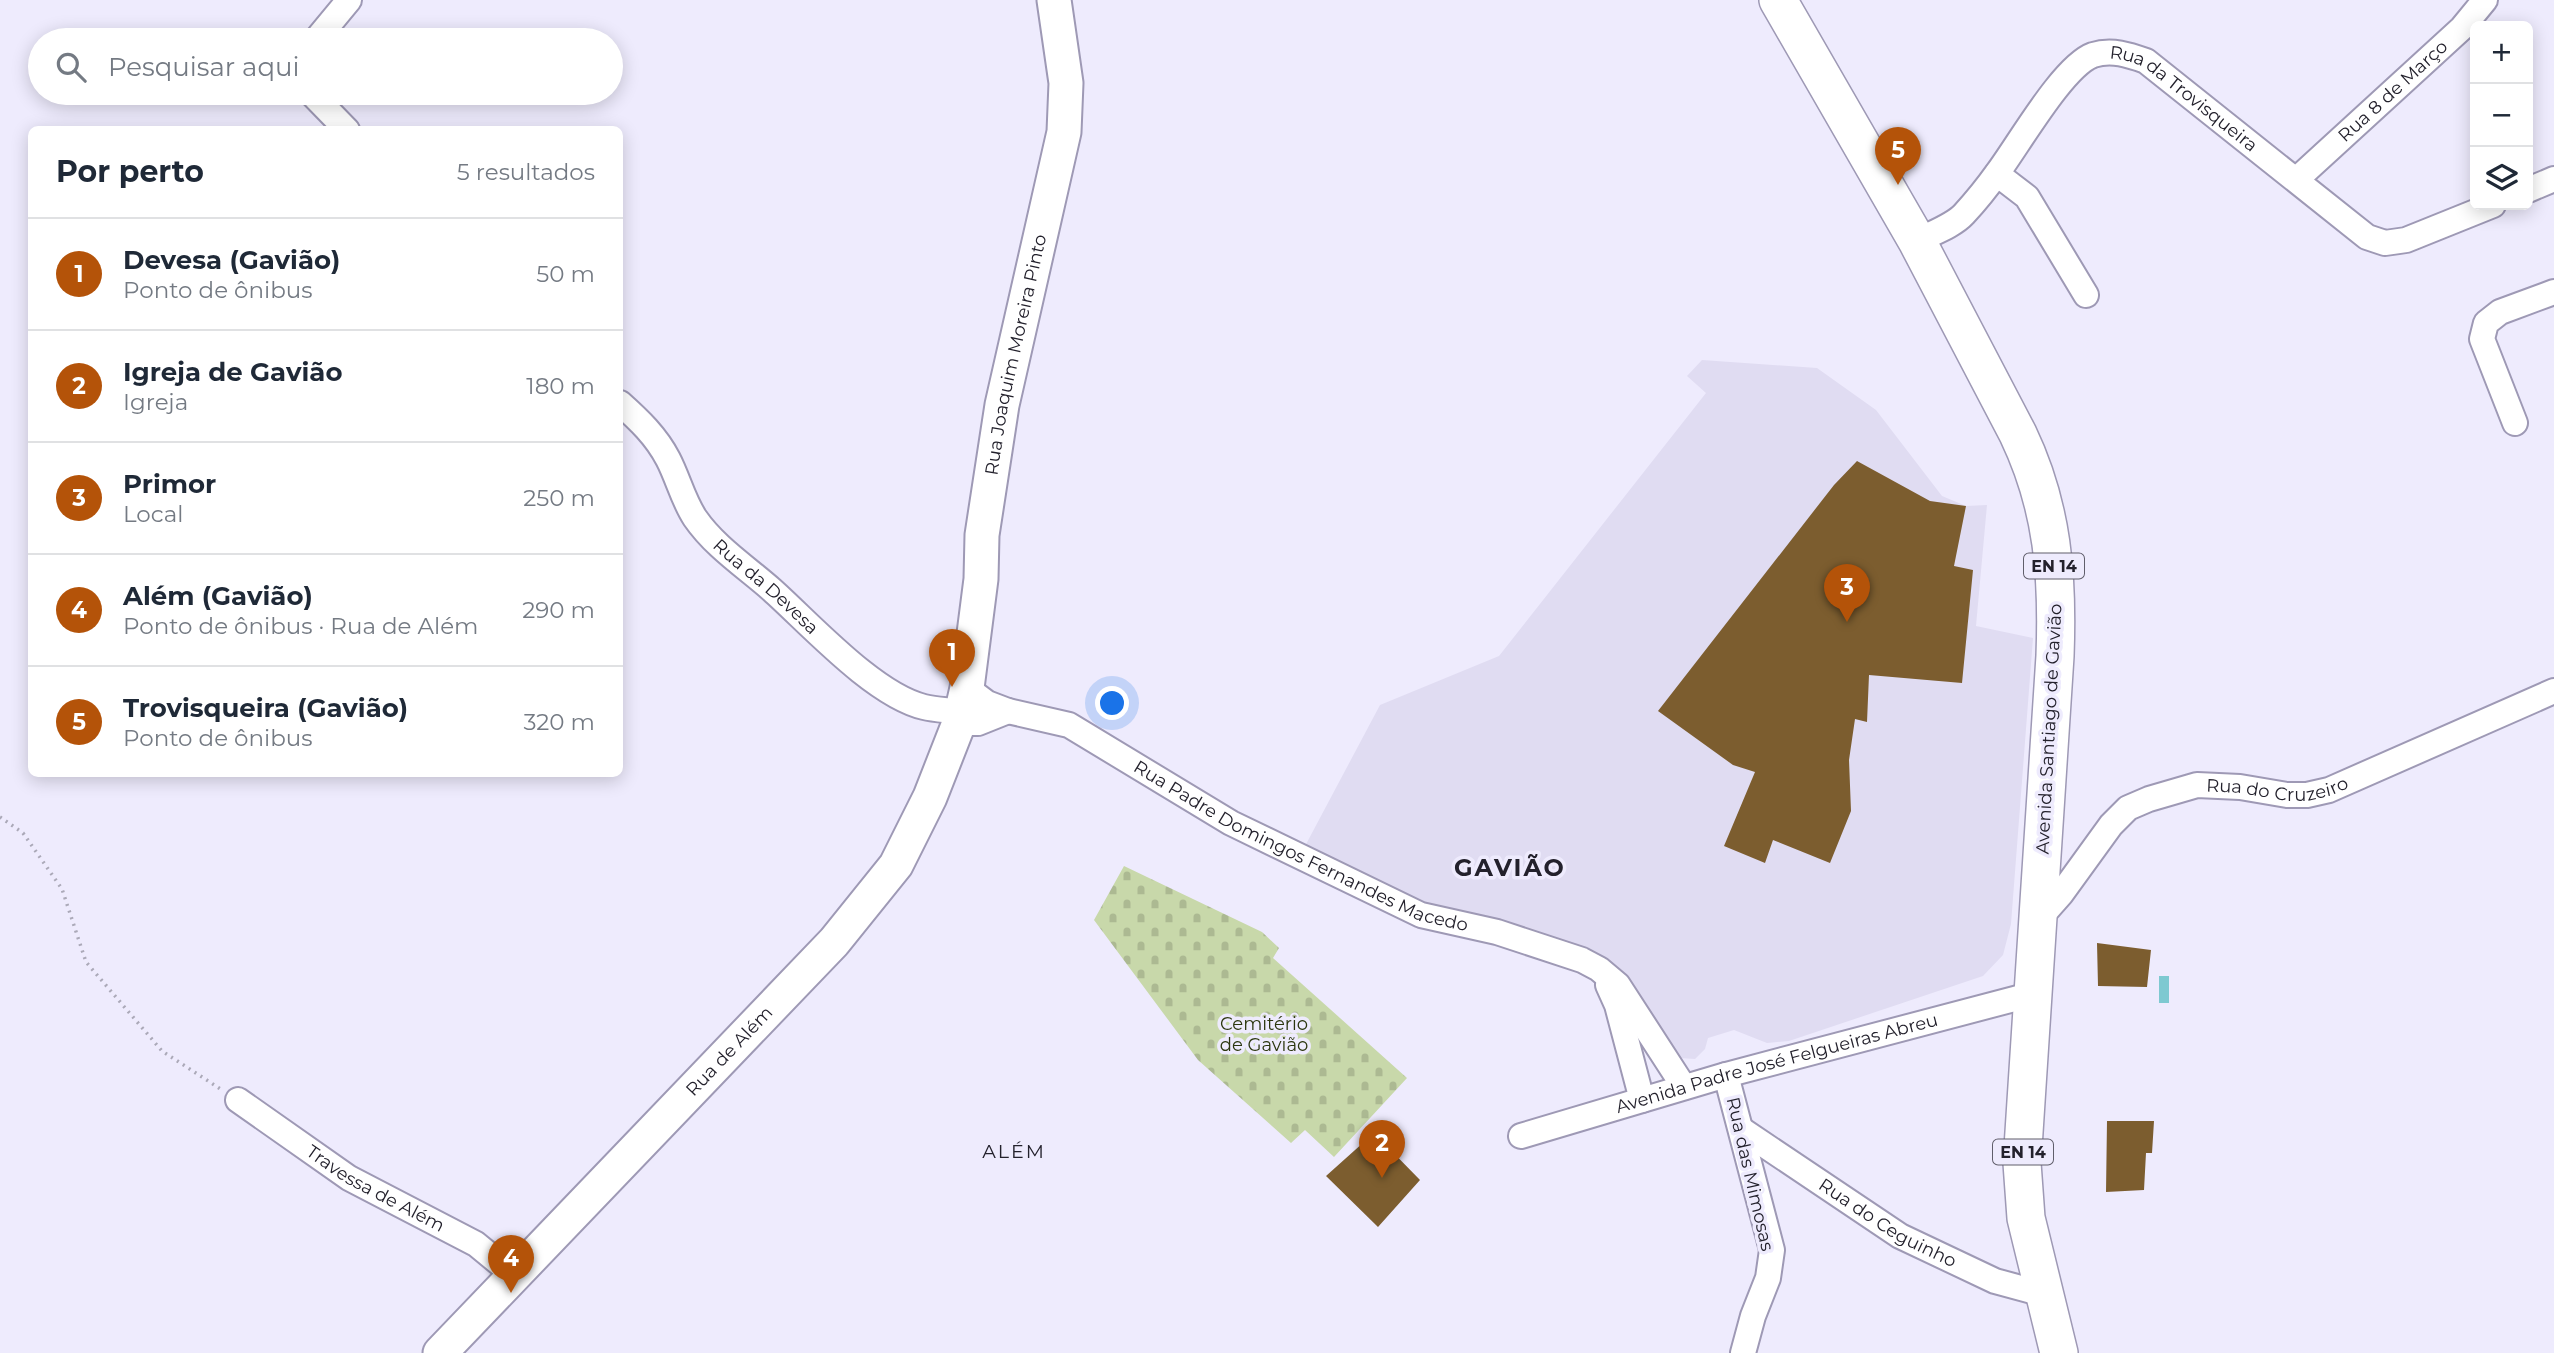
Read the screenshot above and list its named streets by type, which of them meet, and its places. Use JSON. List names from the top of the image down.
{
  "streets": {
    "main road": ["EN 14", "Avenida Santiago de Gavião"],
    "street": [
      "Rua 8 de Março",
      "Rua da Trovisqueira",
      "Rua Joaquim Moreira Pinto",
      "Rua da Devesa",
      "Rua do Cruzeiro",
      "Rua Padre Domingos Fernandes Macedo",
      "Rua de Além",
      "Avenida Padre José Felgueiras Abreu",
      "Rua das Mimosas",
      "Travessa de Além",
      "Rua do Ceguinho"
    ]
  },
  "crossings": [
    ["Rua 8 de Março", "Rua da Trovisqueira"],
    ["Rua da Trovisqueira", "Avenida Santiago de Gavião"],
    ["Rua Joaquim Moreira Pinto", "Rua da Devesa"],
    ["Rua Joaquim Moreira Pinto", "Rua Padre Domingos Fernandes Macedo"],
    ["Rua Joaquim Moreira Pinto", "Rua de Além"],
    ["Rua da Devesa", "Rua Padre Domingos Fernandes Macedo"],
    ["Rua da Devesa", "Rua de Além"],
    ["Avenida Santiago de Gavião", "Rua do Cruzeiro"],
    ["Avenida Santiago de Gavião", "Avenida Padre José Felgueiras Abreu"],
    ["Avenida Santiago de Gavião", "Rua do Ceguinho"],
    ["Rua Padre Domingos Fernandes Macedo", "Rua de Além"],
    ["Rua Padre Domingos Fernandes Macedo", "Avenida Padre José Felgueiras Abreu"],
    ["Rua de Além", "Travessa de Além"],
    ["Avenida Padre José Felgueiras Abreu", "Rua das Mimosas"],
    ["Rua das Mimosas", "Rua do Ceguinho"]
  ],
  "districts": ["GAVIÃO", "ALÉM"],
  "parks": ["Cemitério de Gavião"],
  "page": {
    "map_buttons": ["+", "−"],
    "search": "Pesquisar aqui",
    "heading": ["Por perto", "5 resultados"],
    "pins": [
      "5",
      "3",
      "1",
      "2",
      "4"
    ],
    "list": [
      {
        "mark": "1",
        "name": "Devesa (Gavião)",
        "note": "Ponto de ônibus",
        "value": "50 m"
      },
      {
        "mark": "2",
        "name": "Igreja de Gavião",
        "note": "Igreja",
        "value": "180 m"
      },
      {
        "mark": "3",
        "name": "Primor",
        "note": "Local",
        "value": "250 m"
      },
      {
        "mark": "4",
        "name": "Além (Gavião)",
        "note": "Ponto de ônibus · Rua de Além",
        "value": "290 m"
      },
      {
        "mark": "5",
        "name": "Trovisqueira (Gavião)",
        "note": "Ponto de ônibus",
        "value": "320 m"
      }
    ]
  }
}
